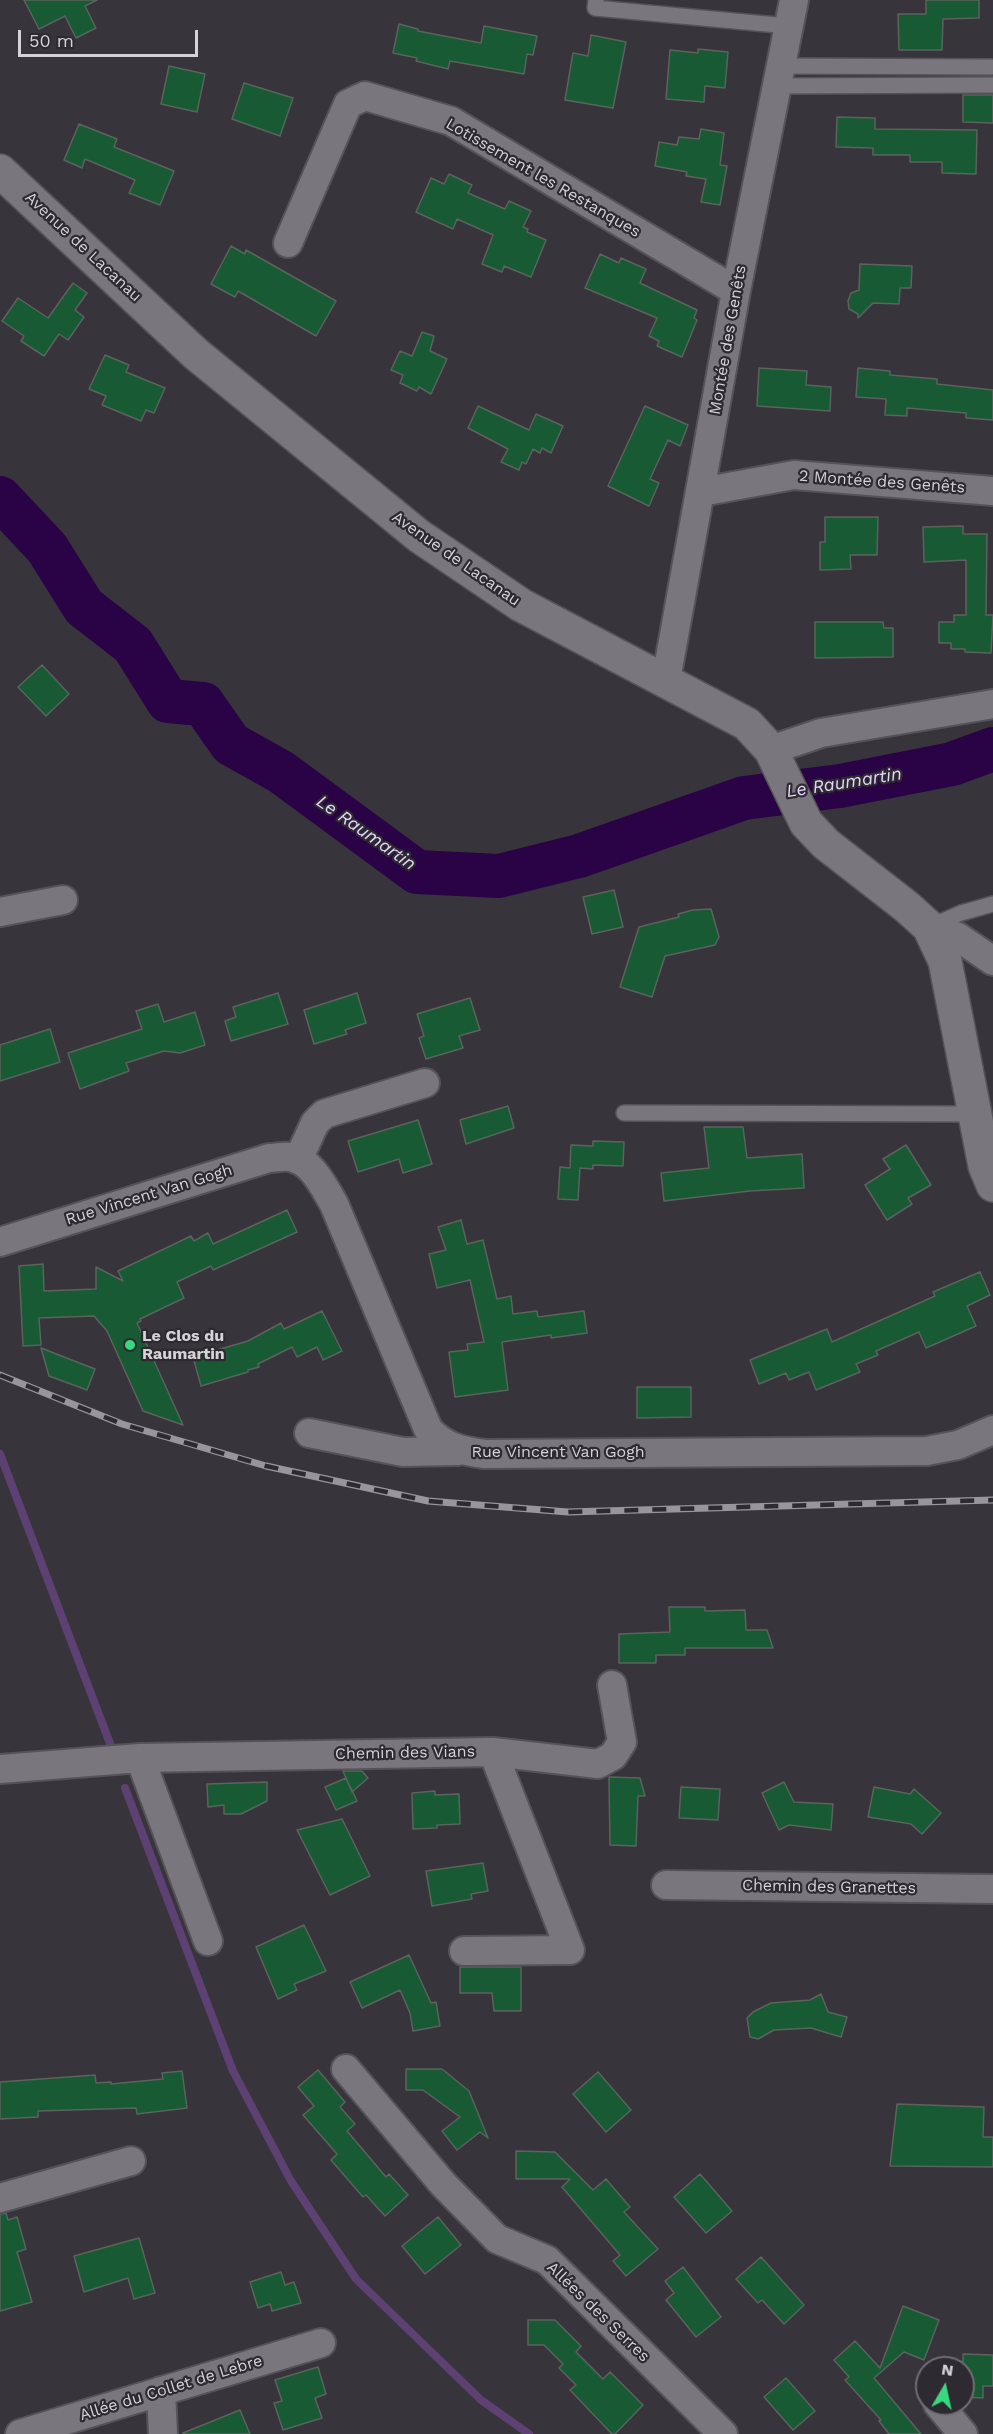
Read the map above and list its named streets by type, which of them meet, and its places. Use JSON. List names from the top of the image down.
{
  "streets": {
    "street": [
      "Lotissement les Restanques",
      "Avenue de Lacanau",
      "Montée des Genêts",
      "2 Montée des Genêts",
      "Rue Vincent Van Gogh",
      "Chemin des Vians",
      "Chemin des Granettes",
      "Allées des Serres",
      "Allée du Collet de Lebre"
    ]
  },
  "crossings": [
    ["Lotissement les Restanques", "Montée des Genêts"],
    ["Avenue de Lacanau", "Montée des Genêts"],
    ["Montée des Genêts", "2 Montée des Genêts"]
  ],
  "water": ["Le Raumartin"],
  "places": ["Le Clos du Raumartin"],
  "scale_bar": "50 m",
  "north": "top"
}
